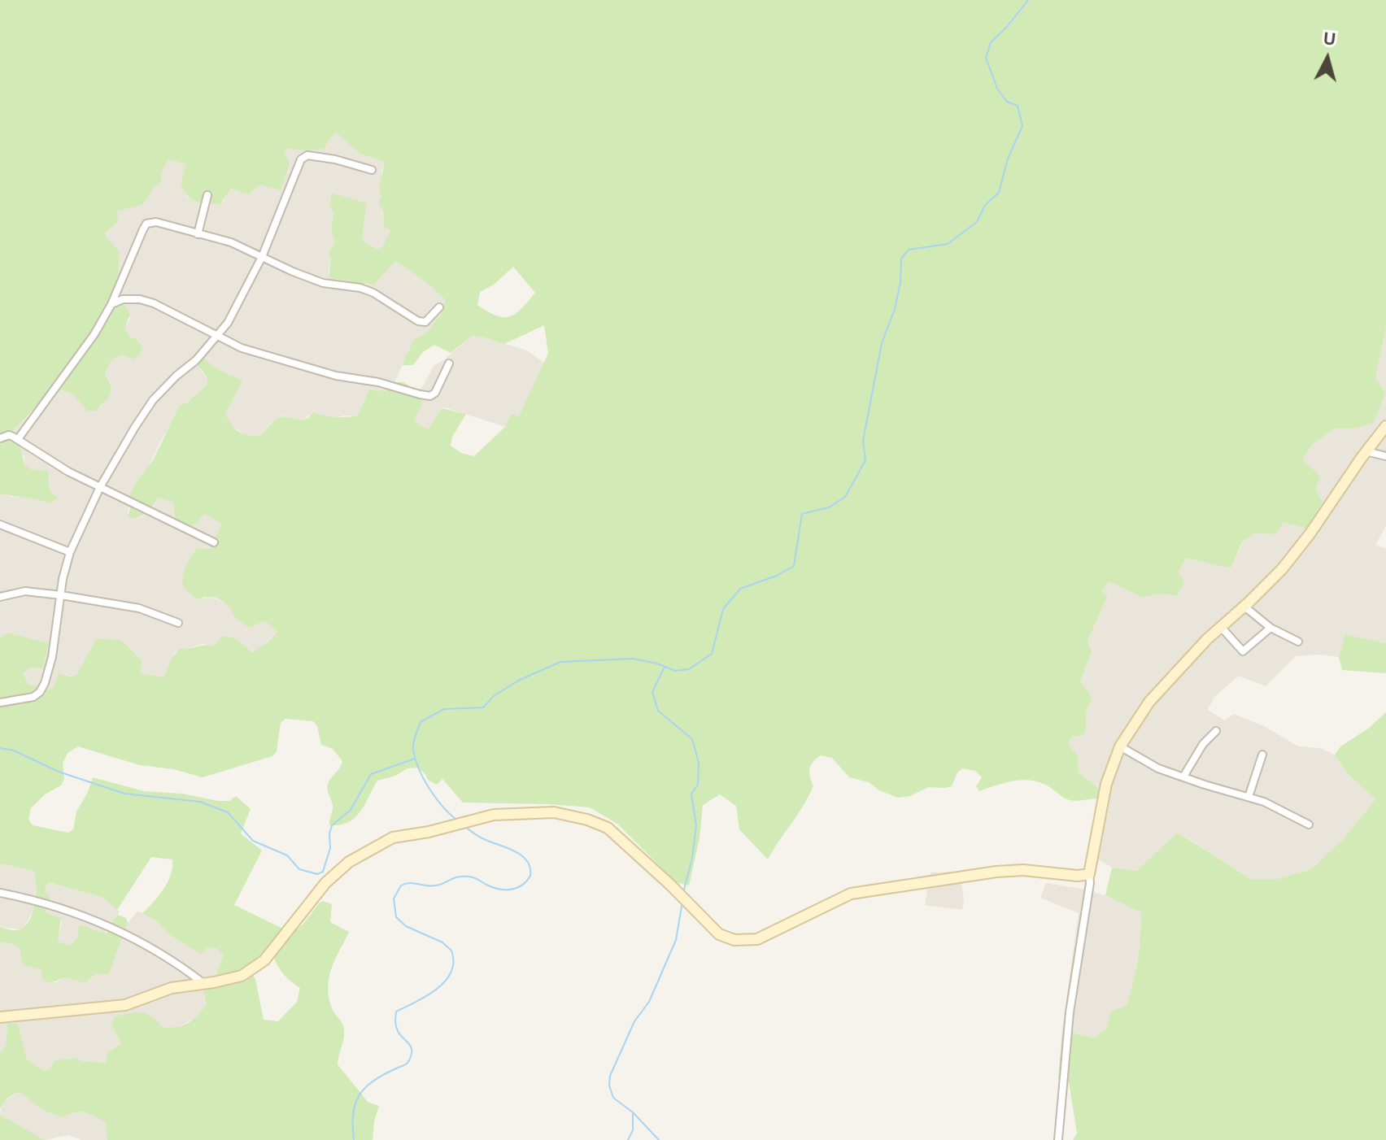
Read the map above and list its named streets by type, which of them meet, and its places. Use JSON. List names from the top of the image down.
{
  "north": "top"
}
